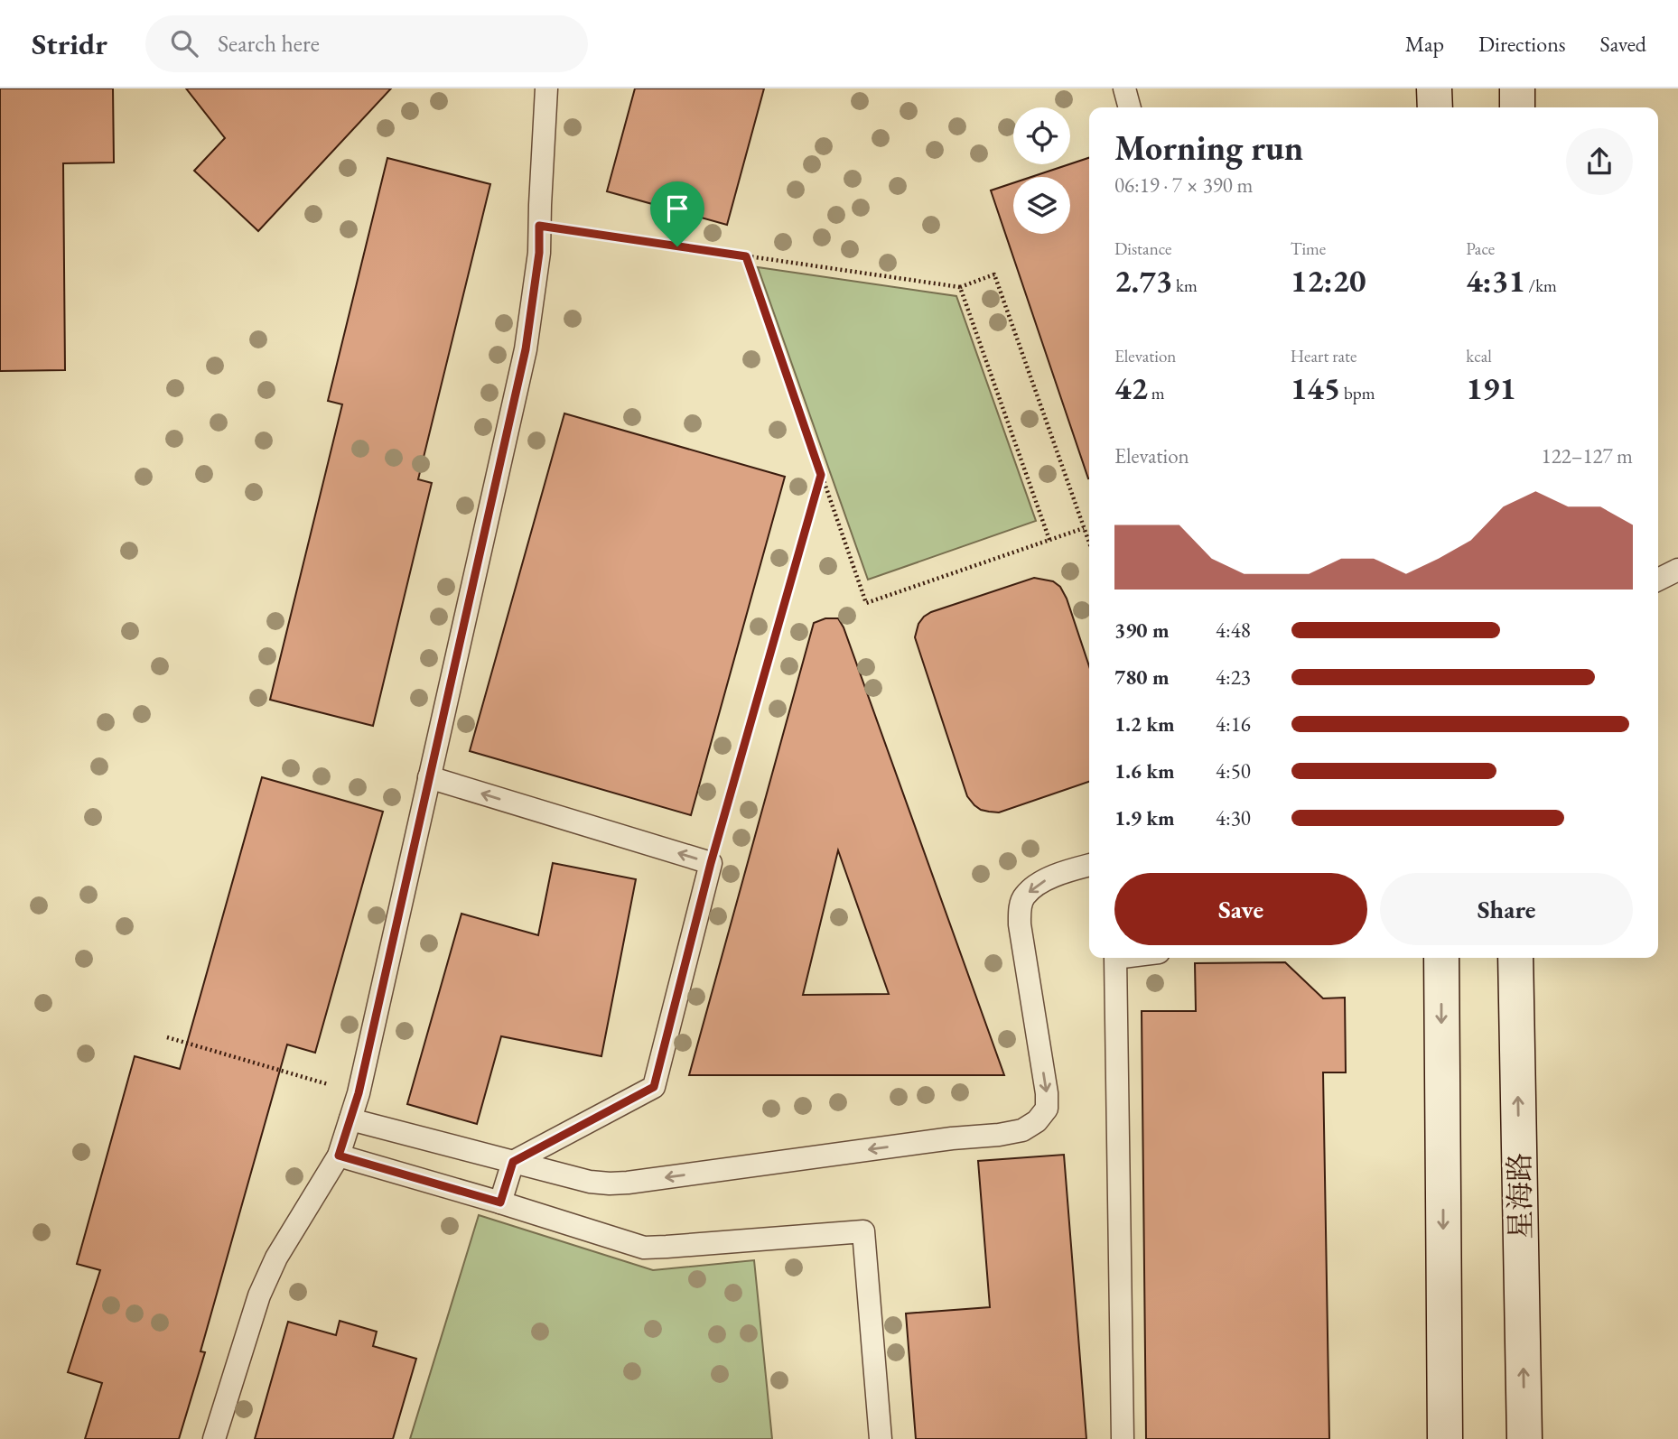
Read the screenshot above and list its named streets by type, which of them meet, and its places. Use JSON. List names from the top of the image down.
{
  "streets": {
    "street": ["星海路"]
  },
  "page": {
    "header": "Stridr",
    "search": "Search here",
    "nav": ["Map", "Directions", "Saved"],
    "heading": ["Morning run", "06:19 · 7 × 390 m"],
    "stats": [
      ["Distance", "2.73 km"],
      ["Time", "12:20"],
      ["Pace", "4:31 /km"],
      ["Elevation", "42 m"],
      ["Heart rate", "145 bpm"],
      ["kcal", "191"]
    ],
    "chart": ["Elevation", "122–127 m"],
    "list": [
      {
        "name": "390 m",
        "note": "4:48"
      },
      {
        "name": "780 m",
        "note": "4:23"
      },
      {
        "name": "1.2 km",
        "note": "4:16"
      },
      {
        "name": "1.6 km",
        "note": "4:50"
      },
      {
        "name": "1.9 km",
        "note": "4:30"
      }
    ],
    "buttons": ["Save", "Share"]
  }
}
